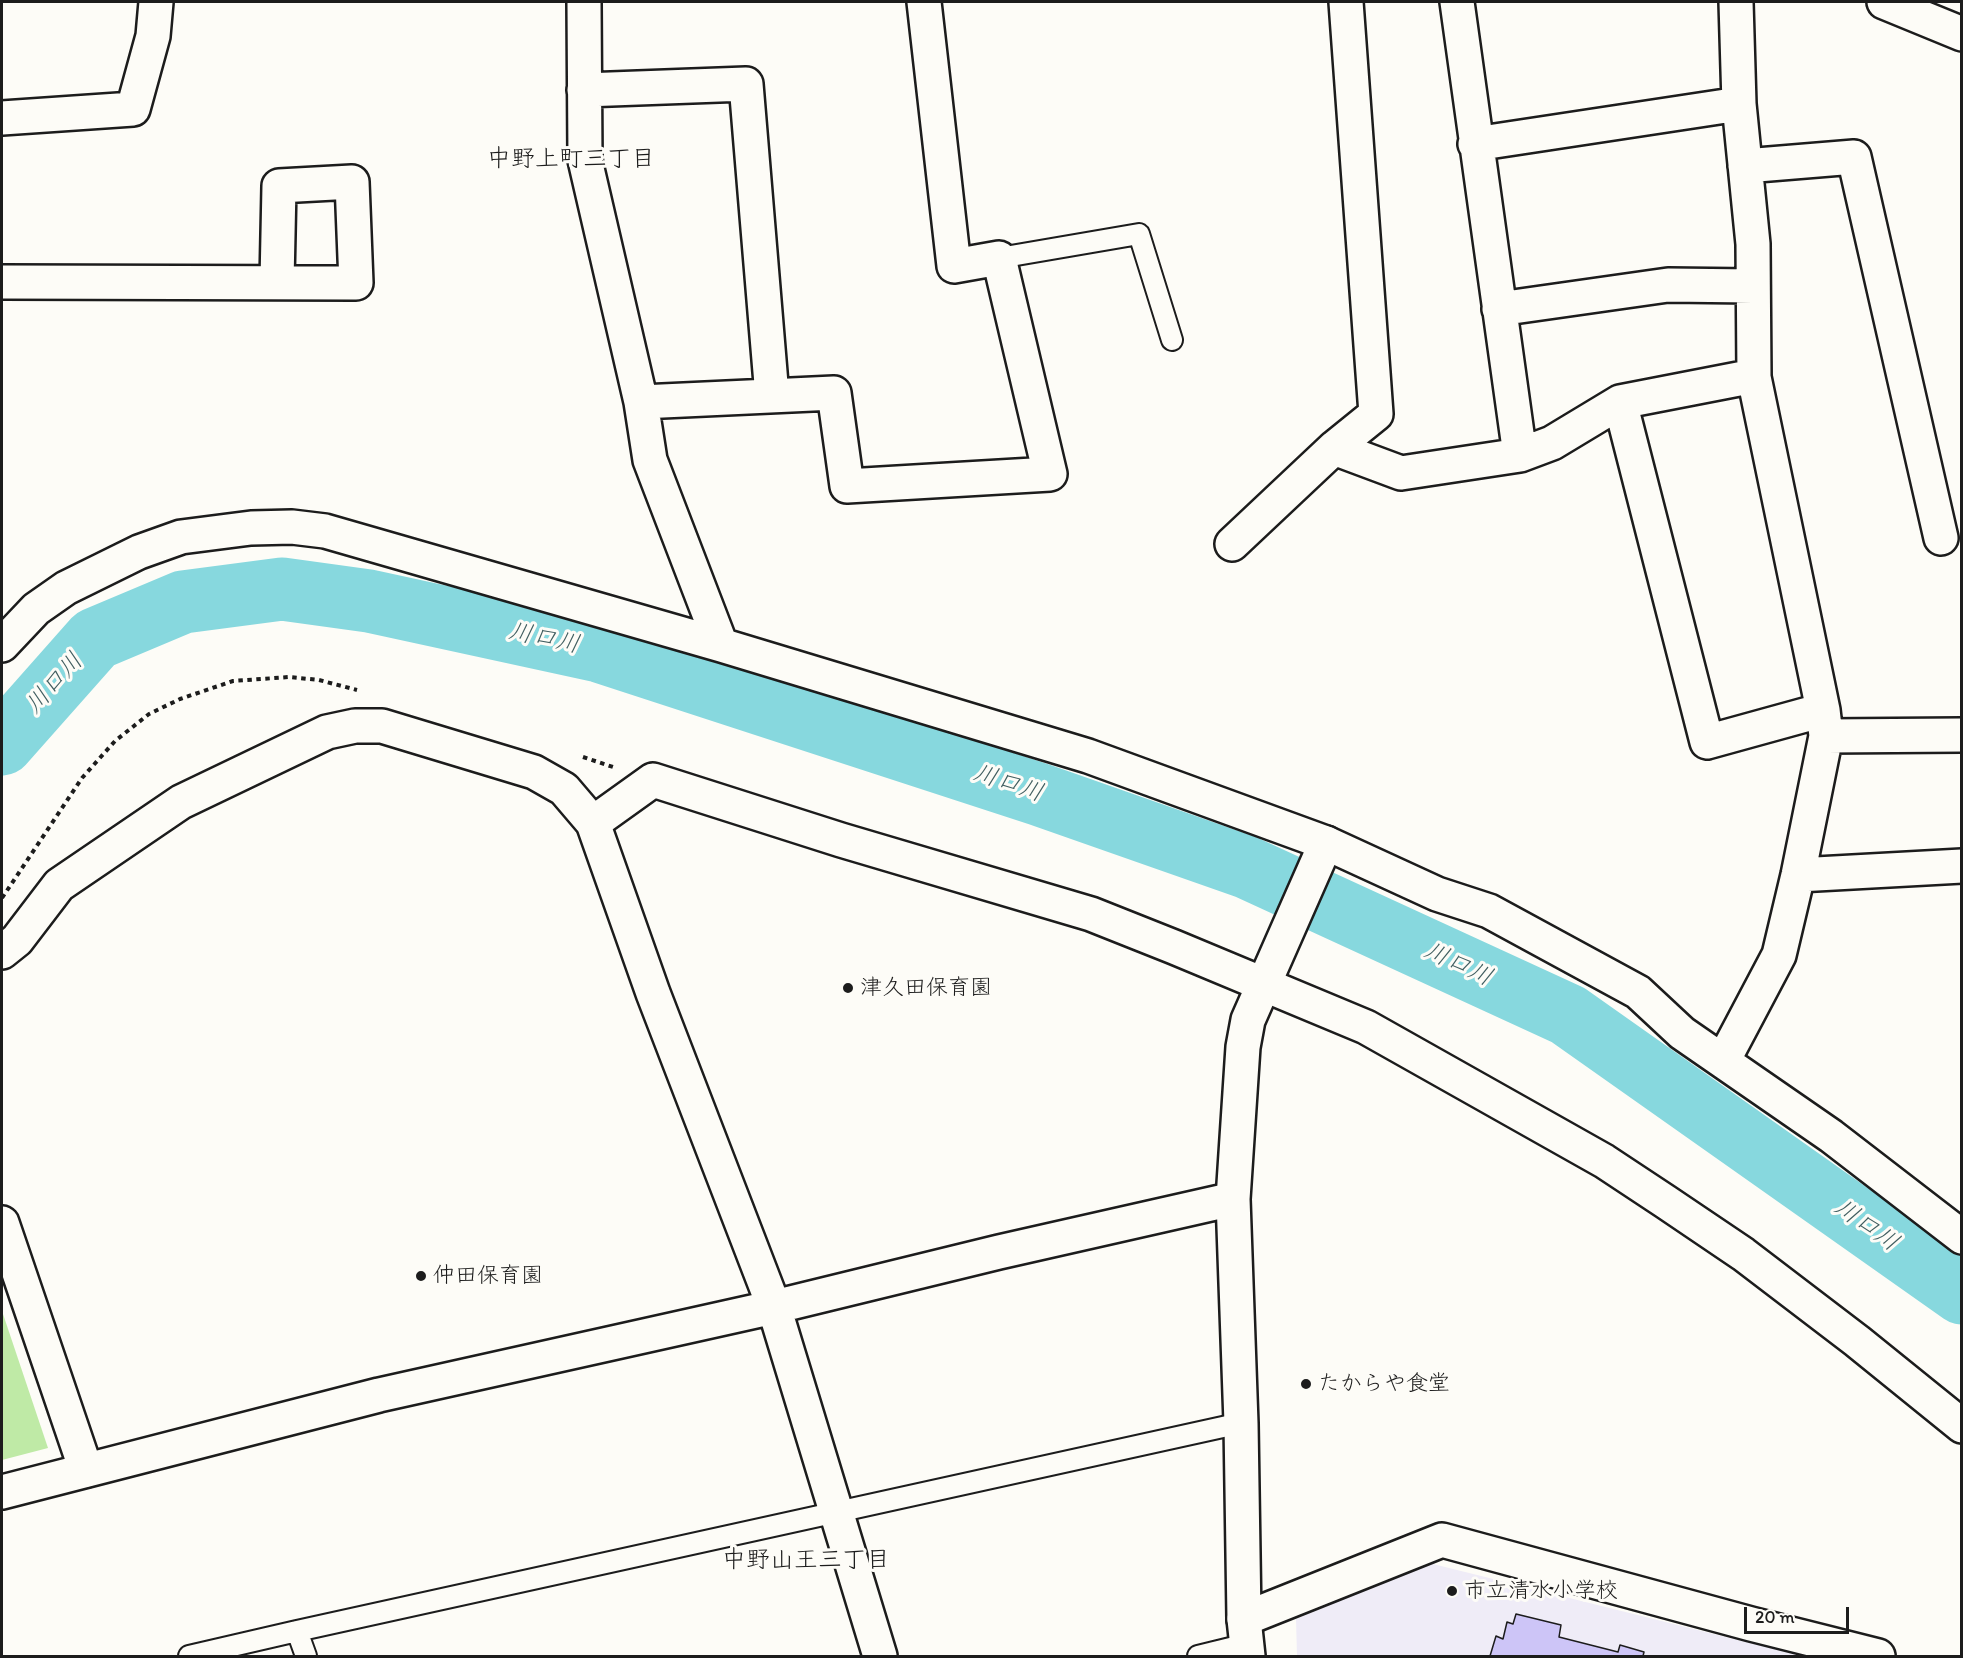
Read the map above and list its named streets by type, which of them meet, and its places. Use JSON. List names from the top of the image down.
{
  "districts": ["中野上町三丁目", "中野山王三丁目"],
  "water": ["川口川"],
  "places": [
    "津久田保育園",
    "仲田保育園",
    "たからや食堂",
    "市立清水小学校"
  ],
  "scale_bar": "20 m"
}
